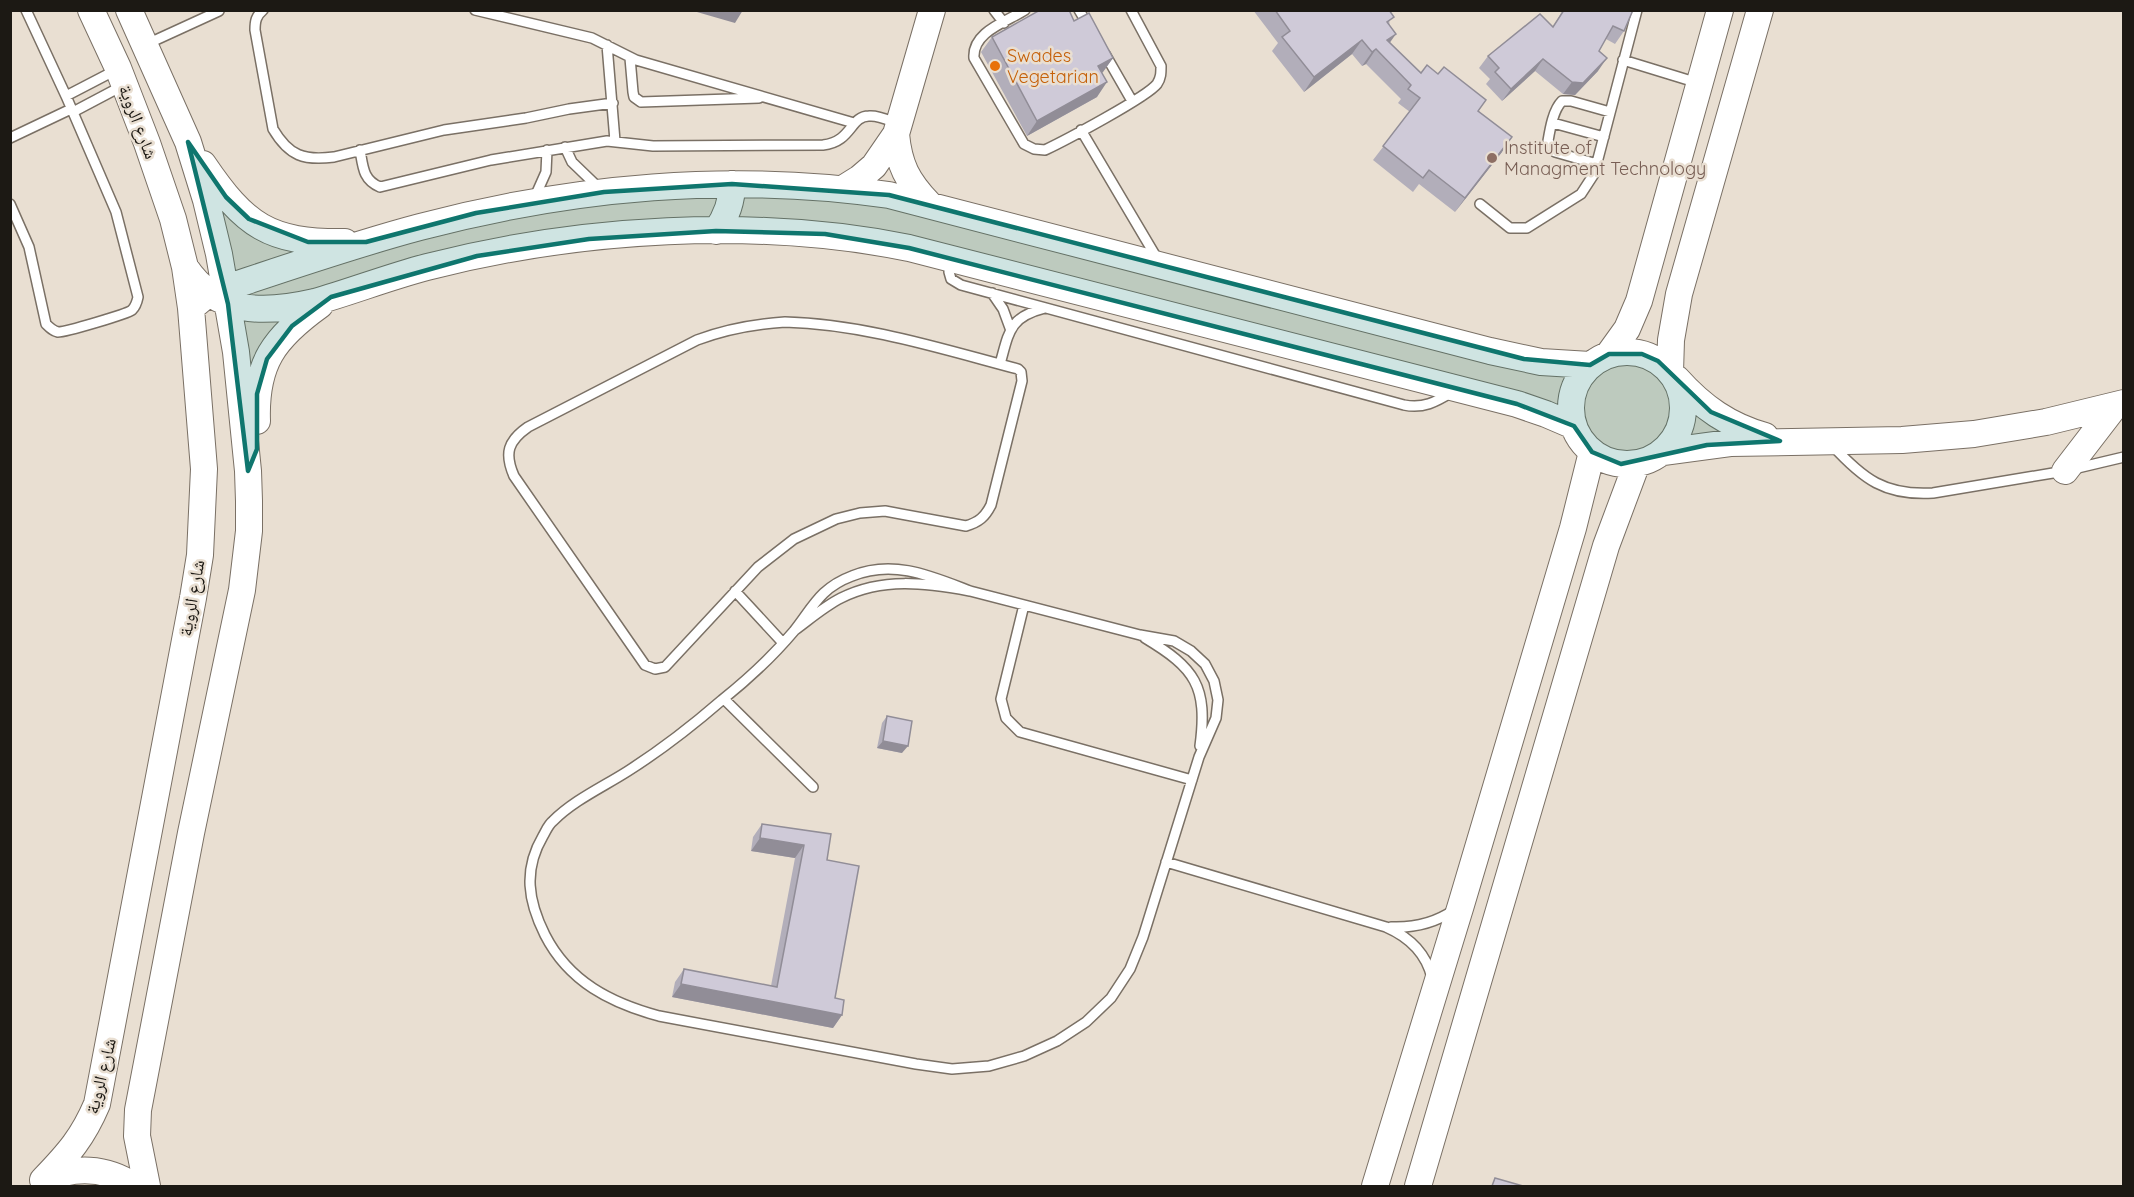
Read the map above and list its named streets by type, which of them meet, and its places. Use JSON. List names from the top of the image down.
{
  "streets": {
    "street": ["شارع الروية"]
  },
  "places": ["Swades Vegetarian", "Institute of Managment Technology"]
}
